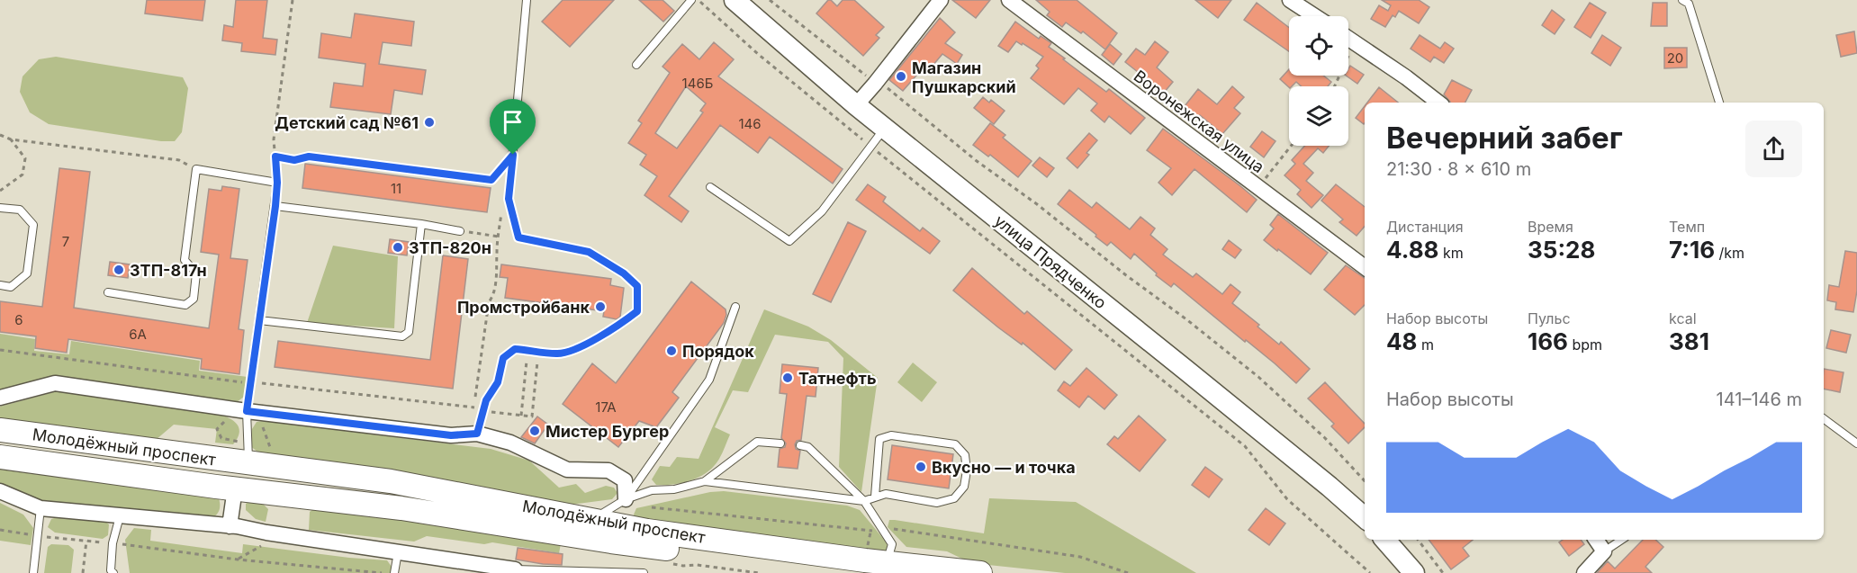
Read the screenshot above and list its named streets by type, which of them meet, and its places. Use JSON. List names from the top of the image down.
{
  "streets": {
    "main road": ["улица Прядченко", "Молодёжный проспект"],
    "street": ["Воронежская улица"]
  },
  "places": [
    "Магазин Пушкарский",
    "Детский сад №61",
    "ЗТП-820н",
    "ЗТП-817н",
    "Промстройбанк",
    "Порядок",
    "Татнефть",
    "Мистер Бургер",
    "Вкусно — и точка"
  ],
  "house_numbers": [
    "20",
    "146Б",
    "146",
    "11",
    "7",
    "6",
    "6А",
    "17А"
  ],
  "page": {
    "heading": ["Вечерний забег", "21:30 · 8 × 610 m"],
    "stats": [
      ["Дистанция", "4.88 km"],
      ["Время", "35:28"],
      ["Темп", "7:16 /km"],
      ["Набор высоты", "48 m"],
      ["Пульс", "166 bpm"],
      ["kcal", "381"]
    ],
    "chart": ["Набор высоты", "141–146 m"]
  }
}
